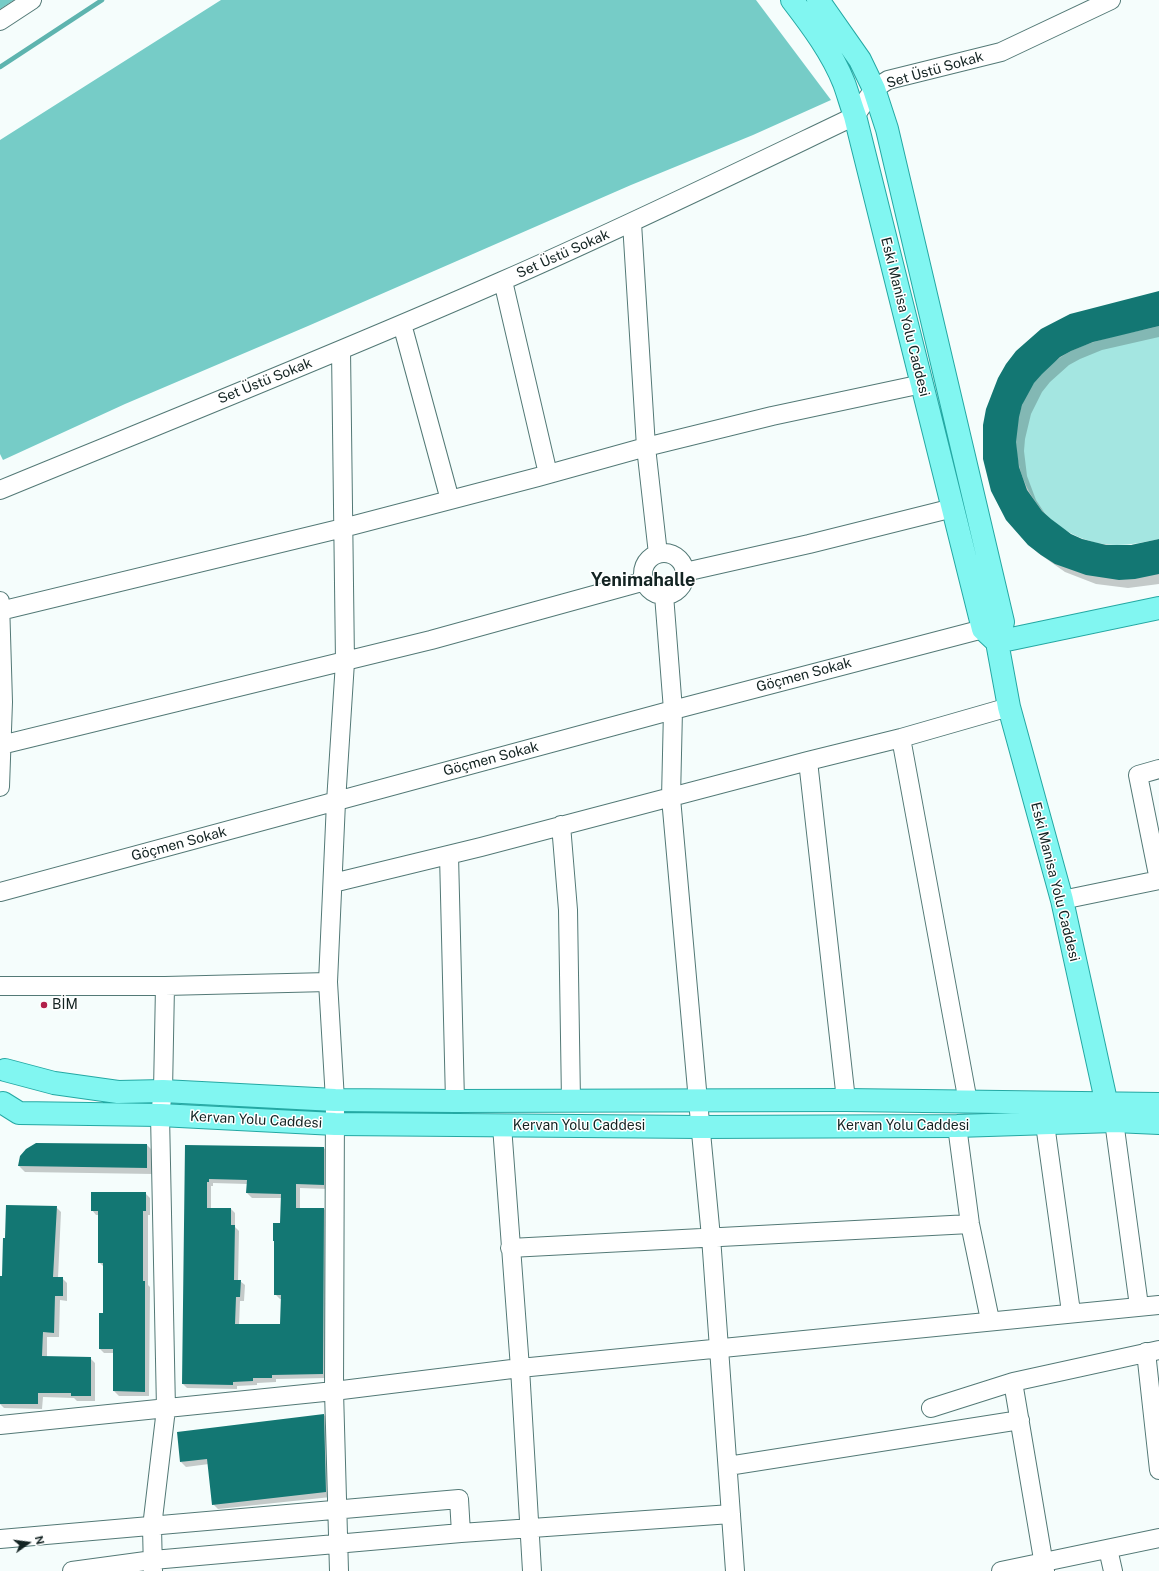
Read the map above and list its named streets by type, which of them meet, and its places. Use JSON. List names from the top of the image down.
{
  "streets": {
    "main road": ["Eski Manisa Yolu Caddesi", "Kervan Yolu Caddesi"],
    "street": ["Set Üstü Sokak", "Göçmen Sokak"]
  },
  "crossings": [
    ["Set Üstü Sokak", "Eski Manisa Yolu Caddesi"],
    ["Eski Manisa Yolu Caddesi", "Göçmen Sokak"],
    ["Eski Manisa Yolu Caddesi", "Kervan Yolu Caddesi"]
  ],
  "districts": ["Yenimahalle"],
  "places": ["BİM"],
  "north": "right"
}
